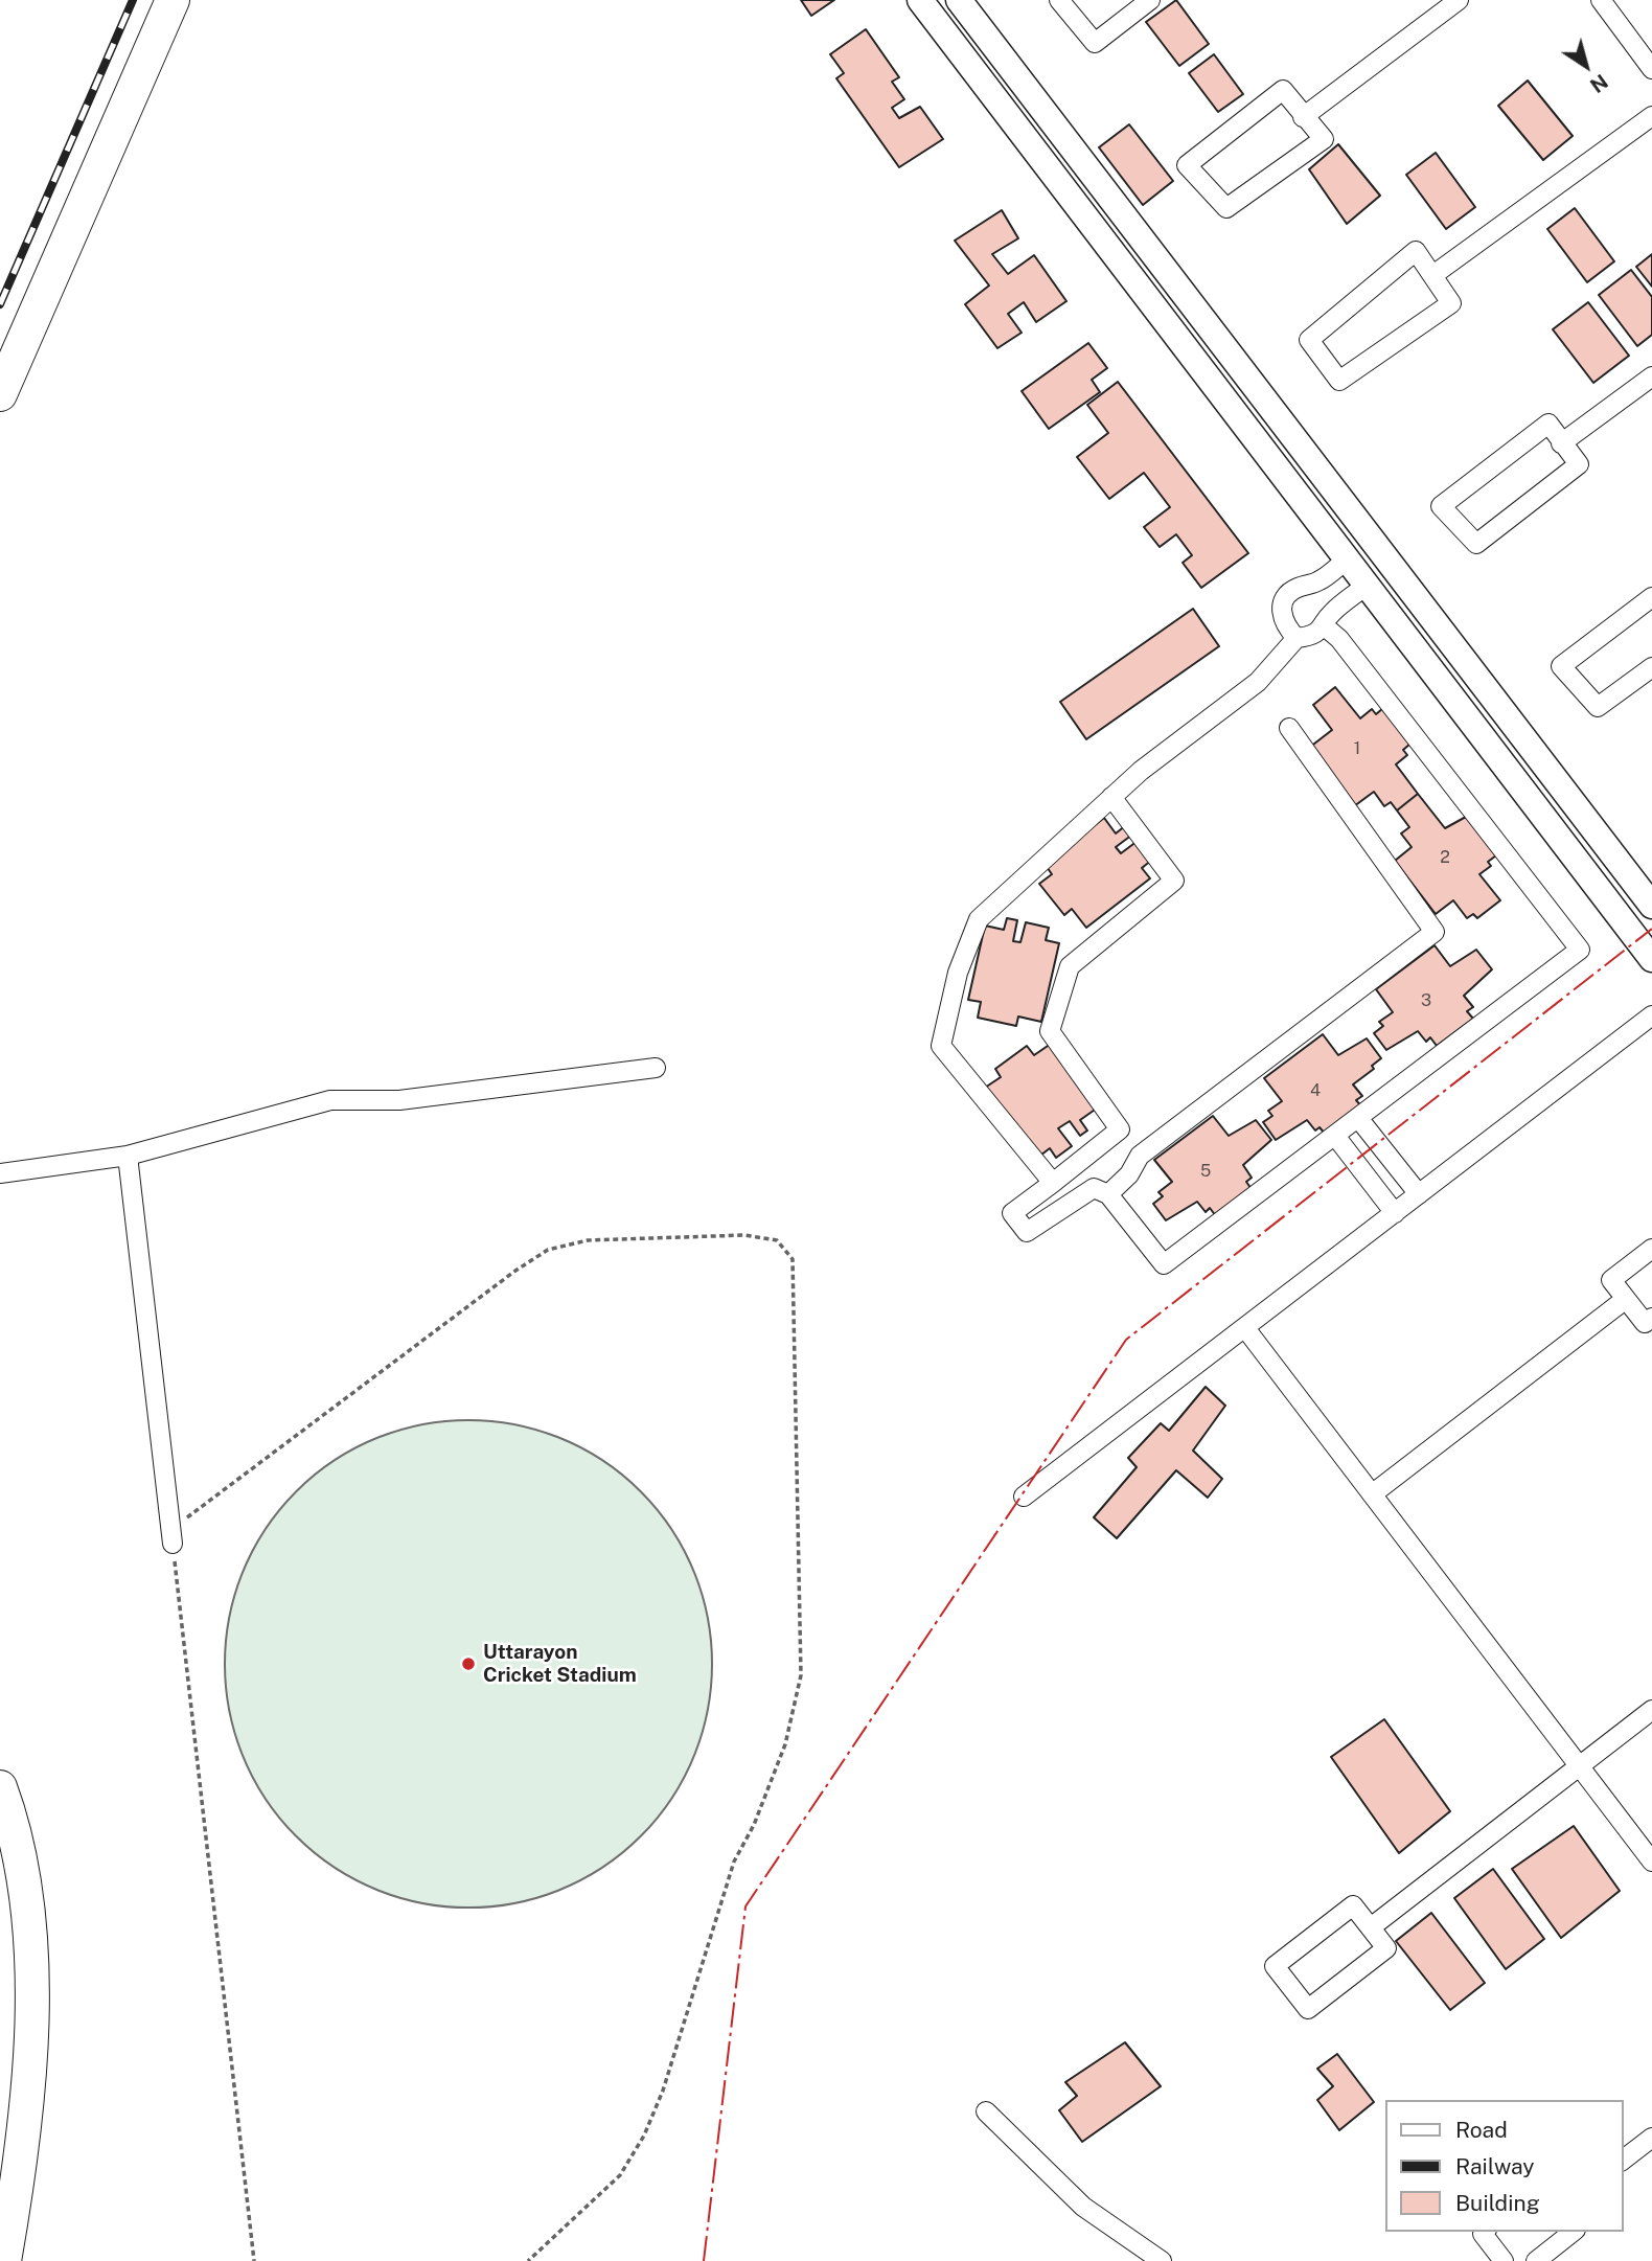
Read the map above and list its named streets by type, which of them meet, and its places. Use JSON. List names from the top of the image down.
{
  "places": ["Uttarayon Cricket Stadium"],
  "house_numbers": [
    "1",
    "2",
    "3",
    "4",
    "5"
  ],
  "legend": ["Road", "Railway", "Building"],
  "north": "bottom right"
}
